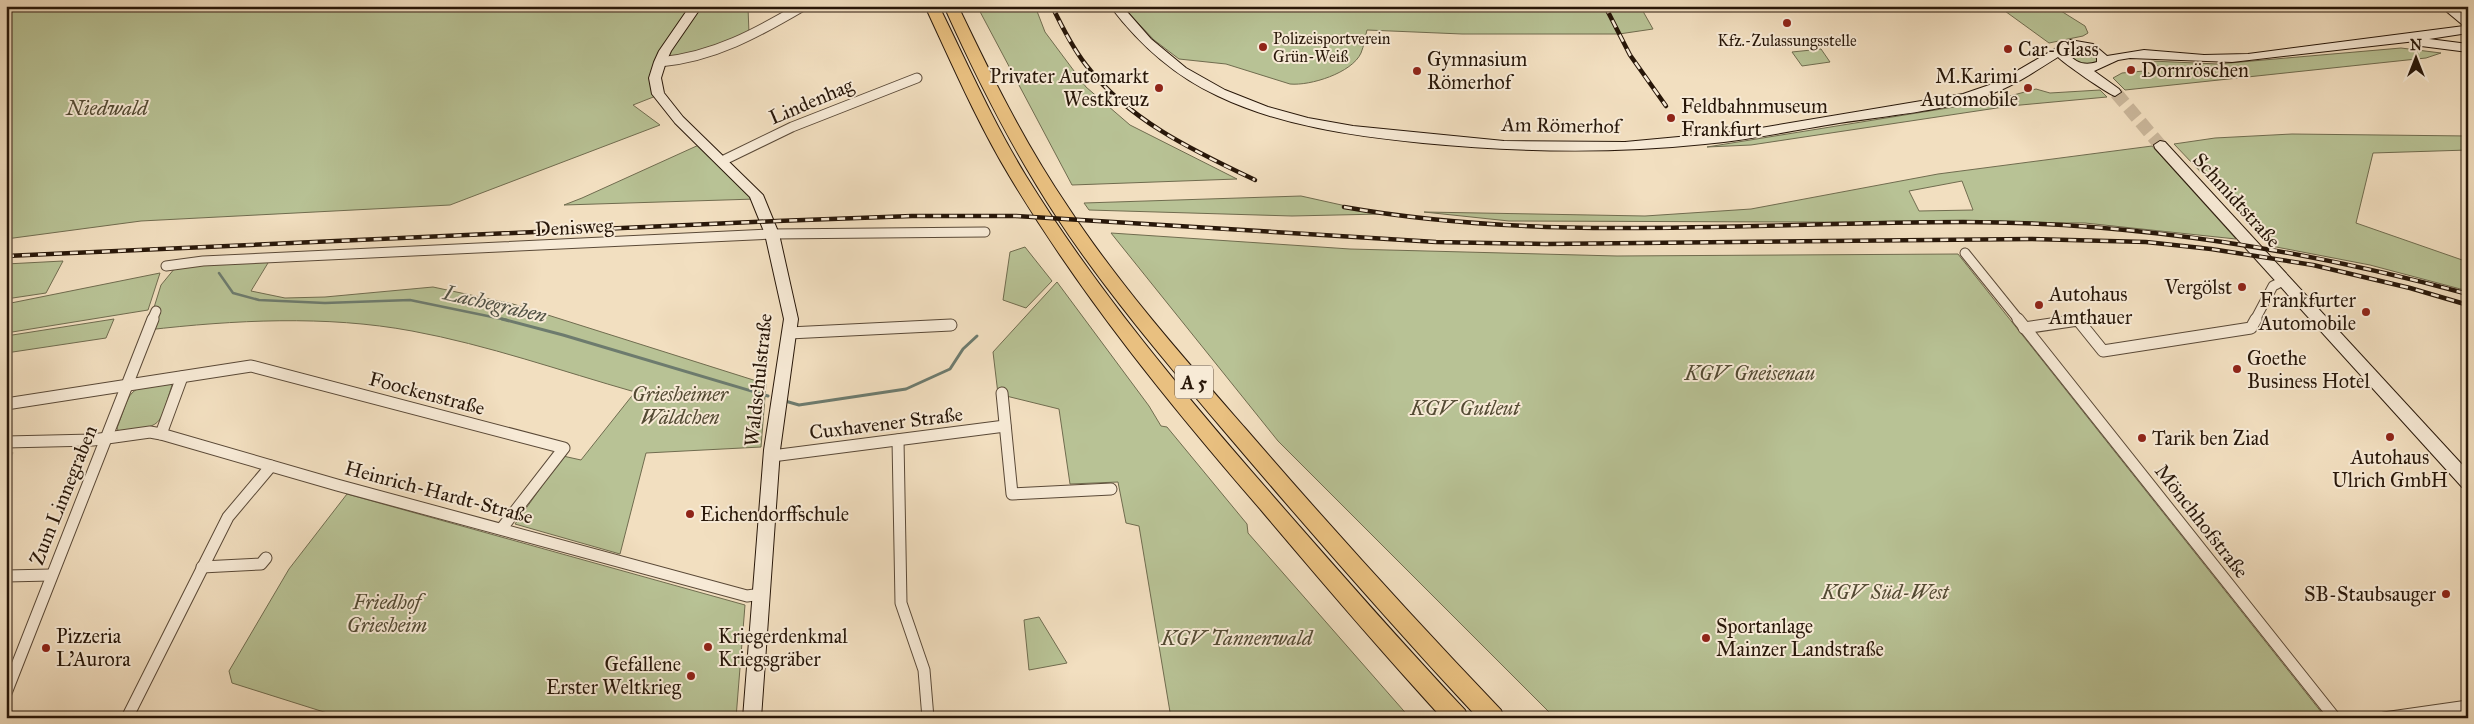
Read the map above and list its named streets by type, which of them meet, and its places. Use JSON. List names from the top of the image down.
{
  "streets": {
    "highway": ["A 5"],
    "main road": ["Am Römerhof", "Schmidtstraße", "Waldschulstraße"],
    "street": [
      "Lindenhag",
      "Denisweg",
      "Foockenstraße",
      "Cuxhavener Straße",
      "Heinrich-Hardt-Straße",
      "Zum Linnegraben",
      "Mönchhofstraße"
    ]
  },
  "crossings": [
    ["Lindenhag", "Waldschulstraße"],
    ["Denisweg", "Waldschulstraße"],
    ["Waldschulstraße", "Cuxhavener Straße"],
    ["Waldschulstraße", "Heinrich-Hardt-Straße"],
    ["Foockenstraße", "Heinrich-Hardt-Straße"],
    ["Foockenstraße", "Zum Linnegraben"],
    ["Heinrich-Hardt-Straße", "Zum Linnegraben"]
  ],
  "water": ["Lachegraben"],
  "parks": [
    "Niedwald",
    "KGV Gneisenau",
    "Griesheimer Wäldchen",
    "KGV Gutleut",
    "KGV Süd-West",
    "Friedhof Griesheim",
    "KGV Tannenwald"
  ],
  "places": [
    "Kfz.-Zulassungsstelle",
    "Polizeisportverein Grün-Weiß",
    "Car-Glass",
    "Dornröschen",
    "Gymnasium Römerhof",
    "Privater Automarkt Westkreuz",
    "M.Karimi Automobile",
    "Feldbahnmuseum Frankfurt",
    "Vergölst",
    "Autohaus Amthauer",
    "Frankfurter Automobile",
    "Goethe Business Hotel",
    "Autohaus Ulrich GmbH",
    "Tarik ben Ziad",
    "Eichendorffschule",
    "SB-Staubsauger",
    "Sportanlage Mainzer Landstraße",
    "Kriegerdenkmal Kriegsgräber",
    "Pizzeria L'Aurora",
    "Gefallene Erster Weltkrieg"
  ],
  "north": "top"
}
